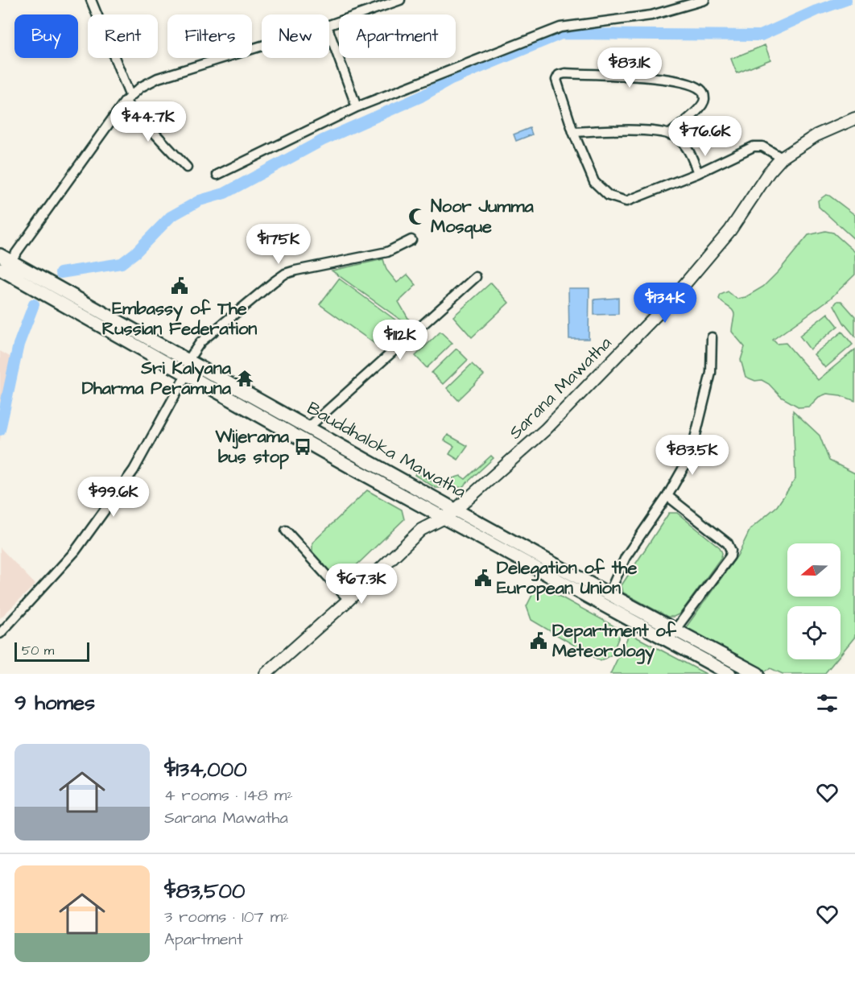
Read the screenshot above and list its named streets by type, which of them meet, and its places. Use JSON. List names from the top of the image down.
{
  "streets": {
    "main road": ["Bauddhaloka Mawatha"],
    "street": ["Sarana Mawatha"]
  },
  "crossings": [
    ["Sarana Mawatha", "Bauddhaloka Mawatha"]
  ],
  "places": {
    "mosque": ["Noor Jumma Mosque"],
    "public building": ["Embassy of The Russian Federation", "Delegation of the European Union", "Department of Meteorology"],
    "temple": ["Sri Kalyana Dharma Peramuna"],
    "bus stop": ["Wijerama bus stop"]
  },
  "scale_bar": "50 m",
  "north": "left",
  "page": {
    "chip": [
      "Buy",
      "Rent",
      "Filters",
      "New",
      "Apartment"
    ],
    "price": [
      "$83.1K",
      "$44.7K",
      "$76.6K",
      "$175K",
      "$134K",
      "$112K",
      "$83.5K",
      "$99.6K",
      "$67.3K"
    ],
    "scale": "50 m",
    "heading": "9 homes",
    "list": [
      {
        "name": "$134,000",
        "note": "4 rooms · 148 m² · Sarana Mawatha"
      },
      {
        "name": "$83,500",
        "note": "3 rooms · 107 m² · Apartment"
      }
    ]
  }
}
